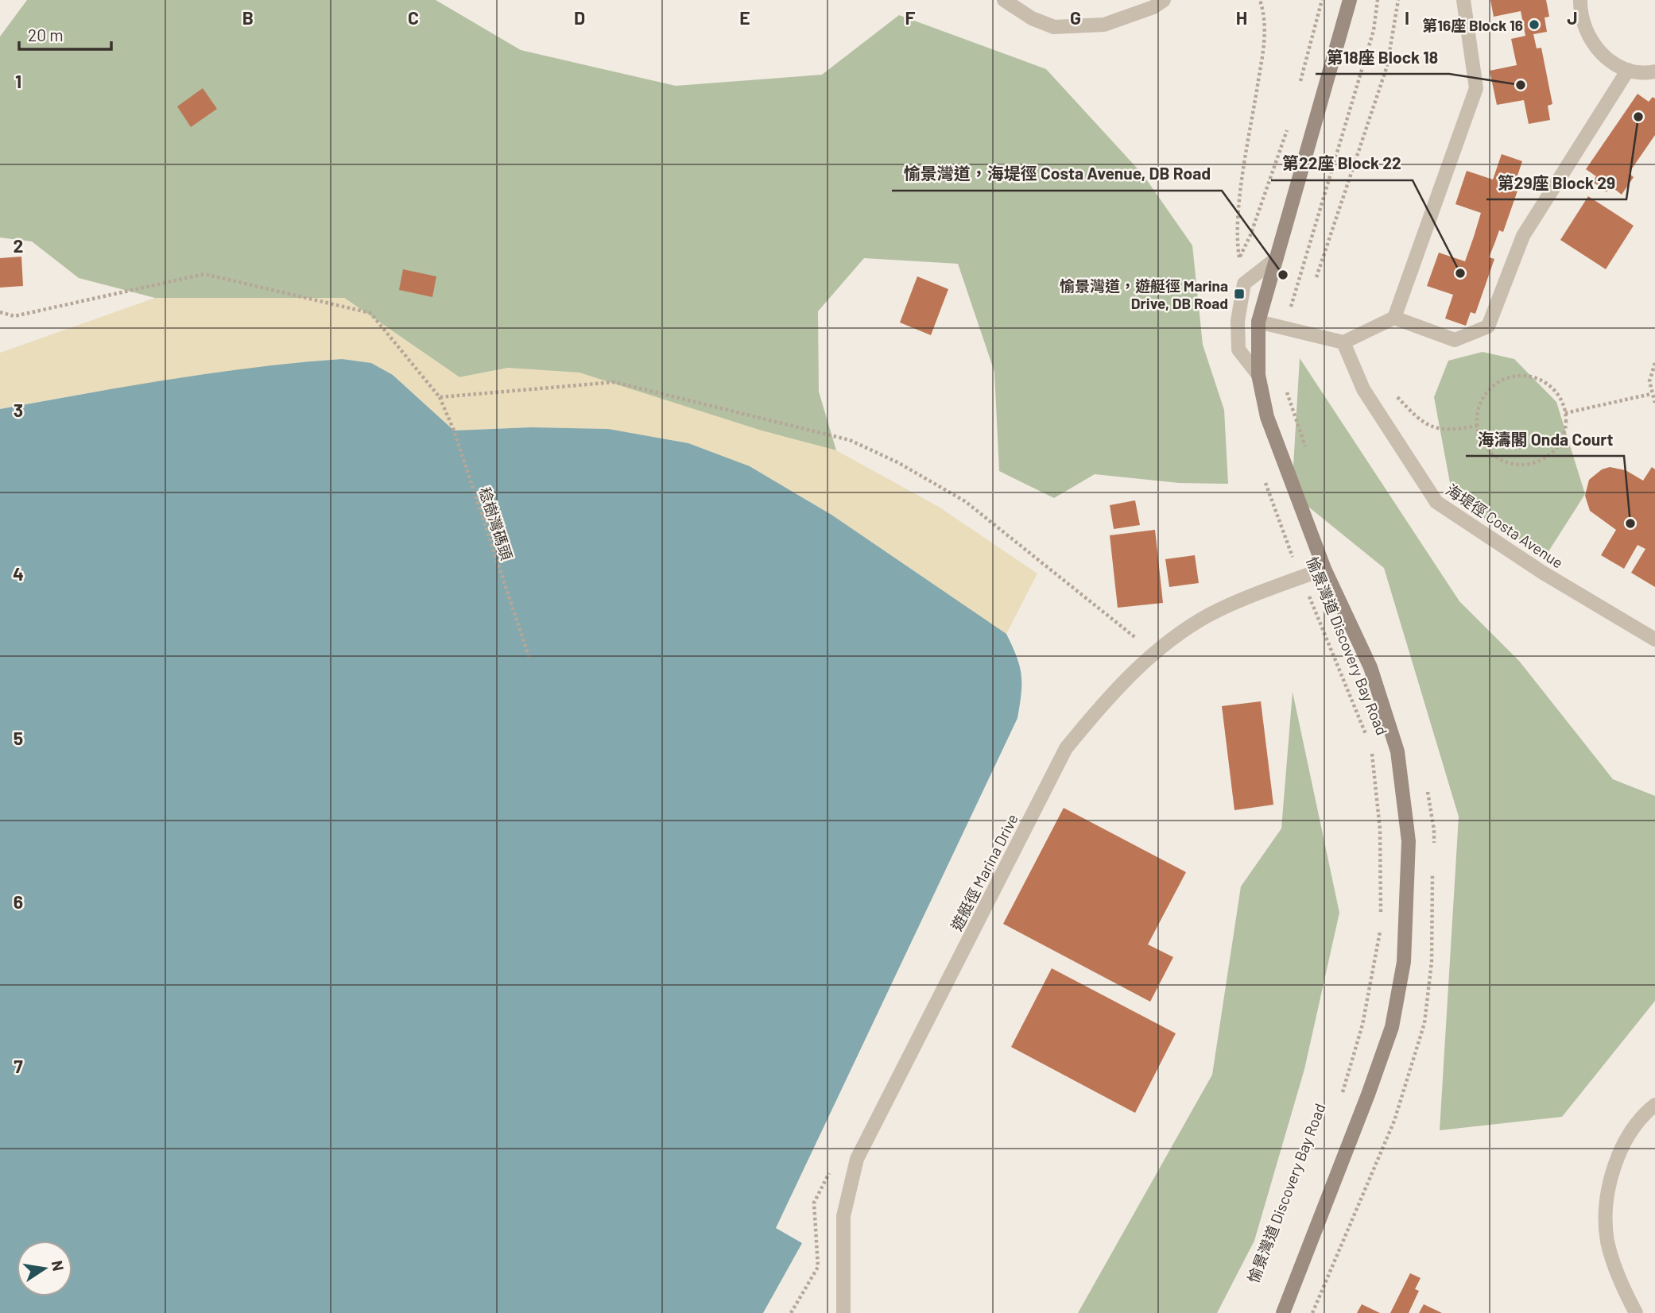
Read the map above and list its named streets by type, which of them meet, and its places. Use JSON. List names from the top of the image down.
{
  "streets": {
    "street": ["海堤徑 Costa Avenue", "愉景灣道 Discovery Bay Road", "遊艇徑 Marina Drive"],
    "path": ["稔樹灣碼頭"]
  },
  "crossings": [
    ["愉景灣道 Discovery Bay Road", "遊艇徑 Marina Drive"]
  ],
  "places": {
    "other": [
      "第16座 Block 16",
      "第18座 Block 18",
      "第29座 Block 29",
      "第22座 Block 22",
      "愉景灣道，海堤徑 Costa Avenue, DB Road",
      "海濤閣 Onda Court"
    ],
    "transit": ["愉景灣道，遊艇徑 Marina Drive, DB Road"]
  },
  "scale_bar": "20 m",
  "north": "right",
  "grid": {
    "columns": [
      "B",
      "C",
      "D",
      "E",
      "F",
      "G",
      "H",
      "I",
      "J"
    ],
    "rows": [
      "1",
      "2",
      "3",
      "4",
      "5",
      "6",
      "7"
    ]
  }
}
